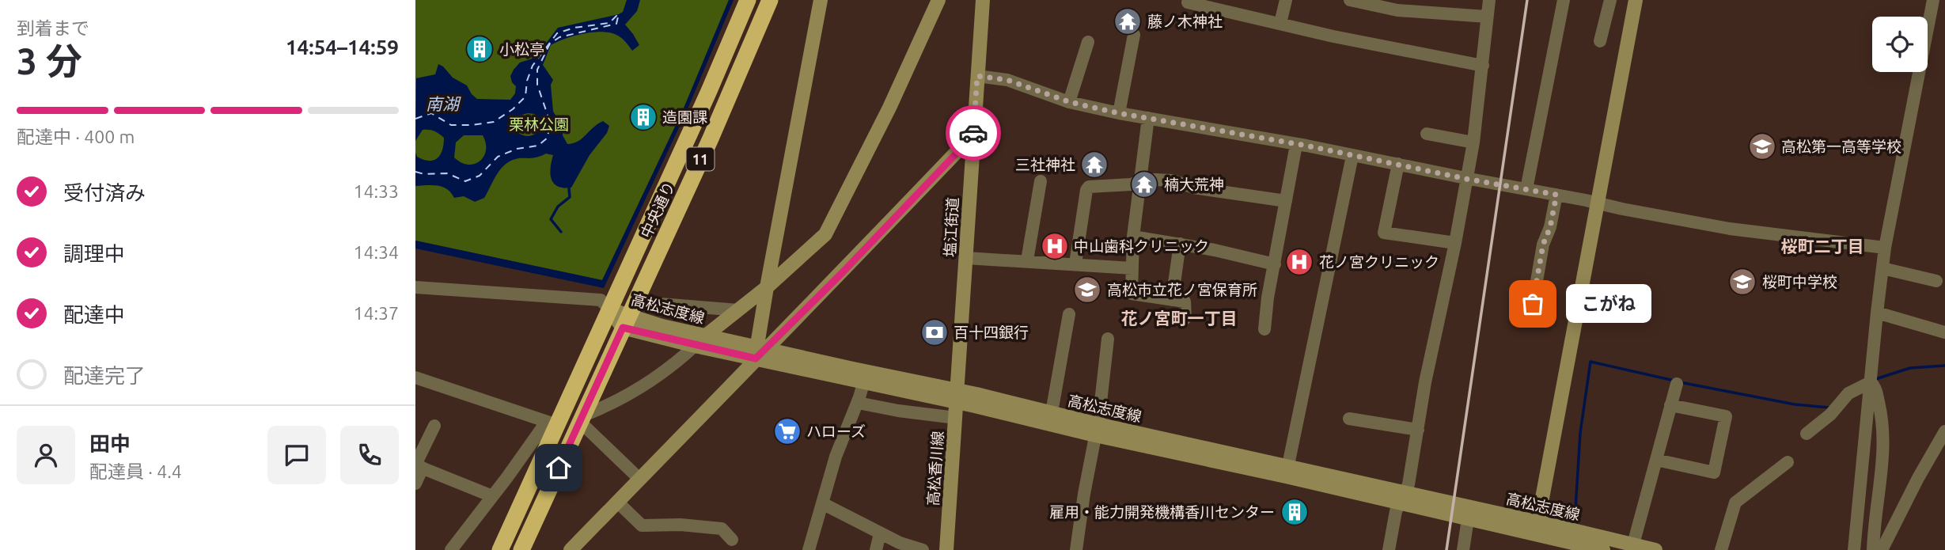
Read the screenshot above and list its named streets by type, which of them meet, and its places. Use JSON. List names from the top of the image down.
{
  "streets": {
    "highway": ["11", "中央通り"],
    "main road": ["塩江街道", "高松志度線", "高松香川線"]
  },
  "crossings": [
    ["11", "中央通り"],
    ["11", "高松志度線"],
    ["中央通り", "高松志度線"],
    ["塩江街道", "高松志度線"],
    ["塩江街道", "高松香川線"],
    ["高松志度線", "高松香川線"]
  ],
  "districts": ["桜町二丁目", "花ノ宮町一丁目"],
  "water": ["南湖"],
  "parks": ["栗林公園"],
  "places": {
    "temple": ["藤ノ木神社", "三社神社", "楠大荒神"],
    "building": ["小松亭", "造園課", "雇用・能力開発機構香川センター"],
    "school or university": ["高松第一高等学校", "桜町中学校", "高松市立花ノ宮保育所"],
    "hospital": ["中山歯科クリニック", "花ノ宮クリニック"],
    "other": ["こがね"],
    "bank": ["百十四銀行"],
    "supermarket": ["ハローズ"]
  },
  "page": {
    "heading": ["3 分", "到着まで", "14:54–14:59"],
    "panel": ["田中", "配達員 · 4.4"],
    "bar": "配達中 · 400 m",
    "list": [
      ["受付済み", "14:33"],
      ["調理中", "14:34"],
      ["配達中", "14:37"],
      "配達完了"
    ],
    "bubble": "こがね"
  }
}
